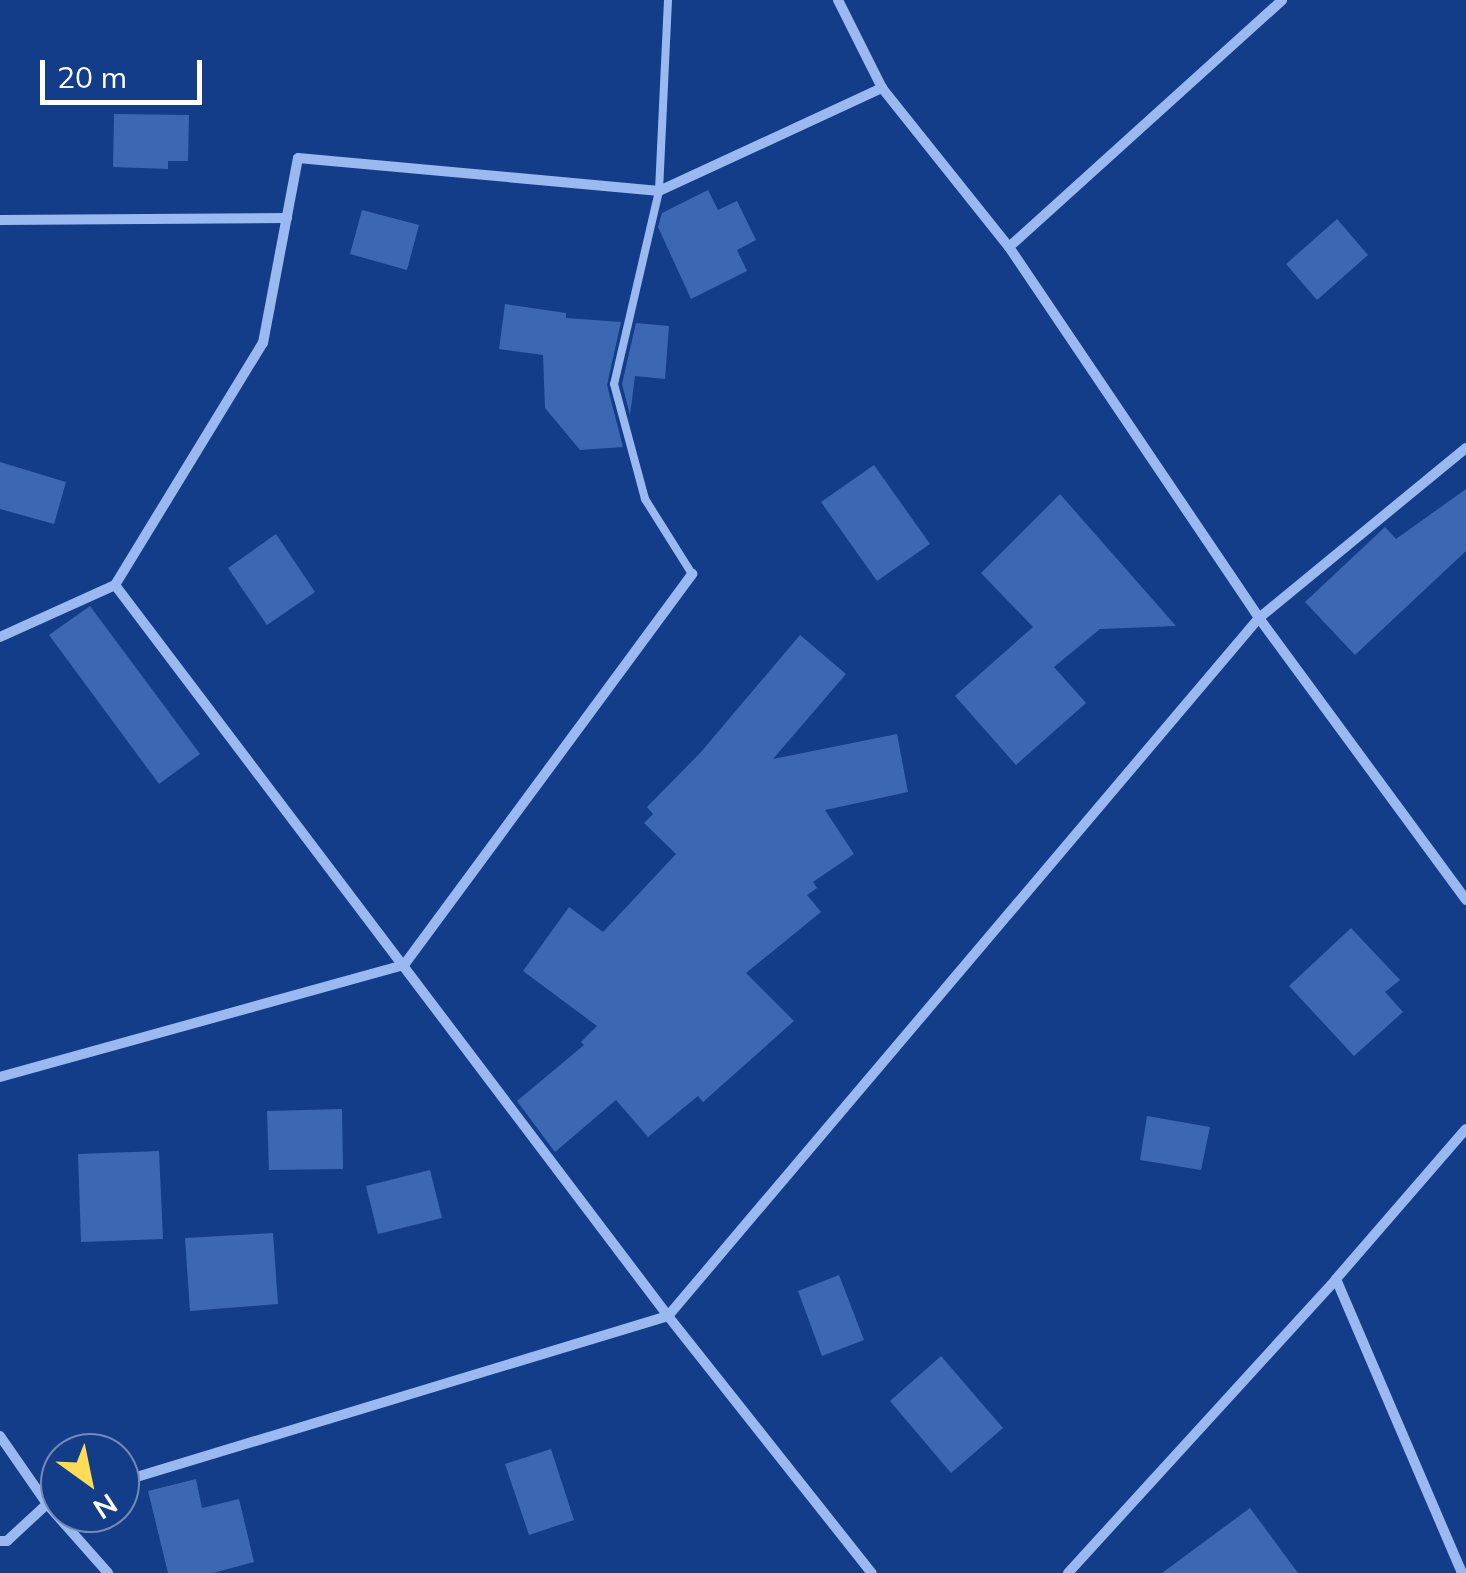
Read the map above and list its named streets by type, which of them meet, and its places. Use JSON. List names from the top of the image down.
{
  "scale_bar": "20 m",
  "north": "bottom right"
}
